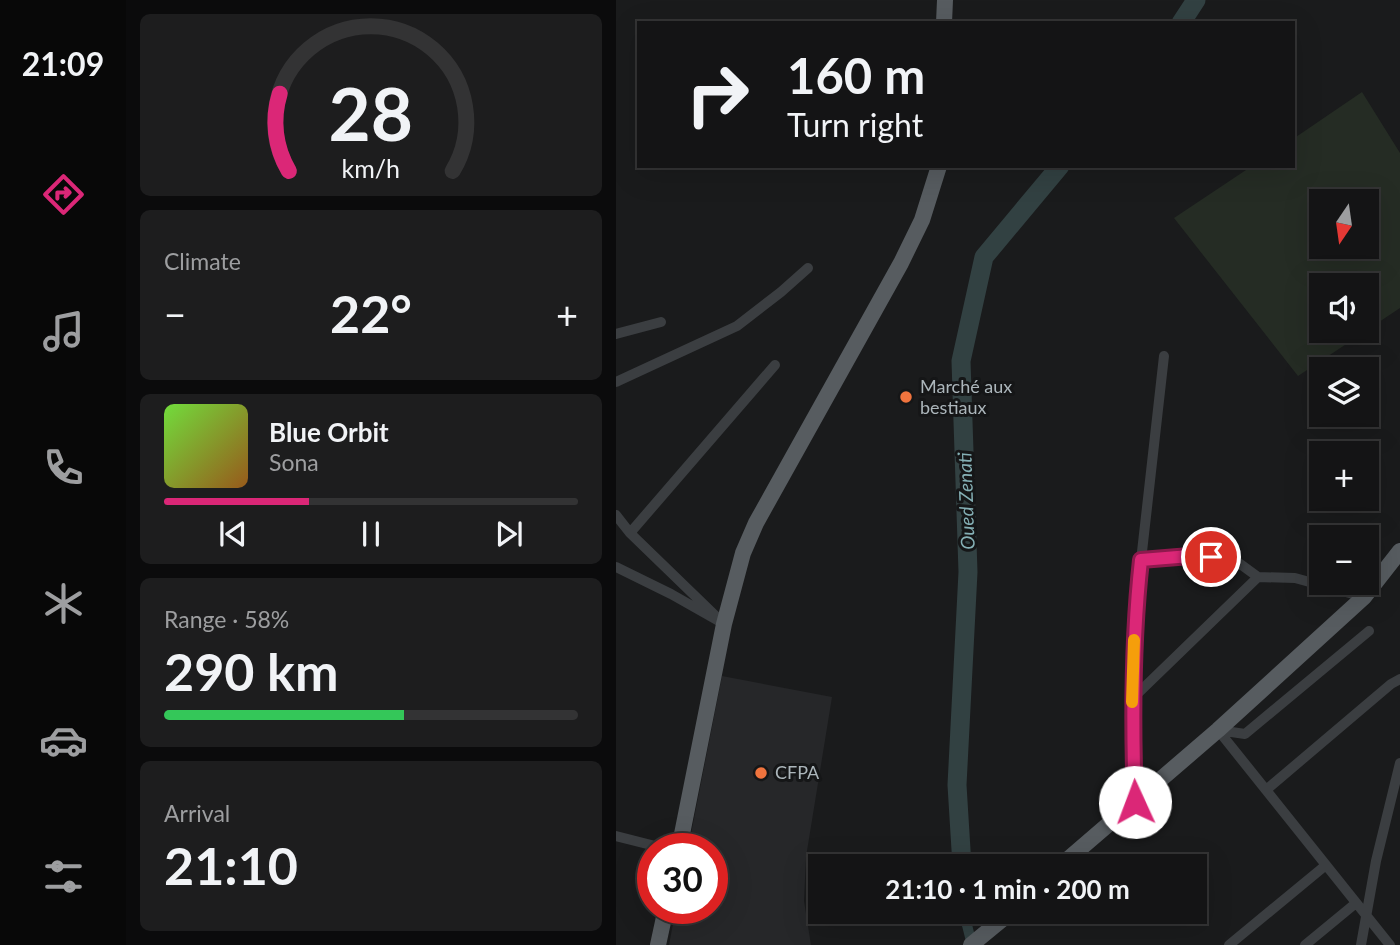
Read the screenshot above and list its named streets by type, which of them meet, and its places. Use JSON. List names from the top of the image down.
{
  "water": ["Oued Zenati"],
  "places": ["Marché aux bestiaux", "CFPA"],
  "north": "bottom",
  "page": {
    "tabs": "21:09",
    "turn": ["160 m", "Turn right"],
    "map_buttons": ["+", "−"],
    "tile": [
      "Climate",
      ["Range · 58%", "290 km"],
      ["Arrival", "21:10"]
    ],
    "heat": ["−", "22°", "+"],
    "song": ["Blue Orbit", "Sona"],
    "limit": "30",
    "trip": "21:10 · 1 min · 200 m",
    "gauge": ["28", "km/h"]
  }
}
